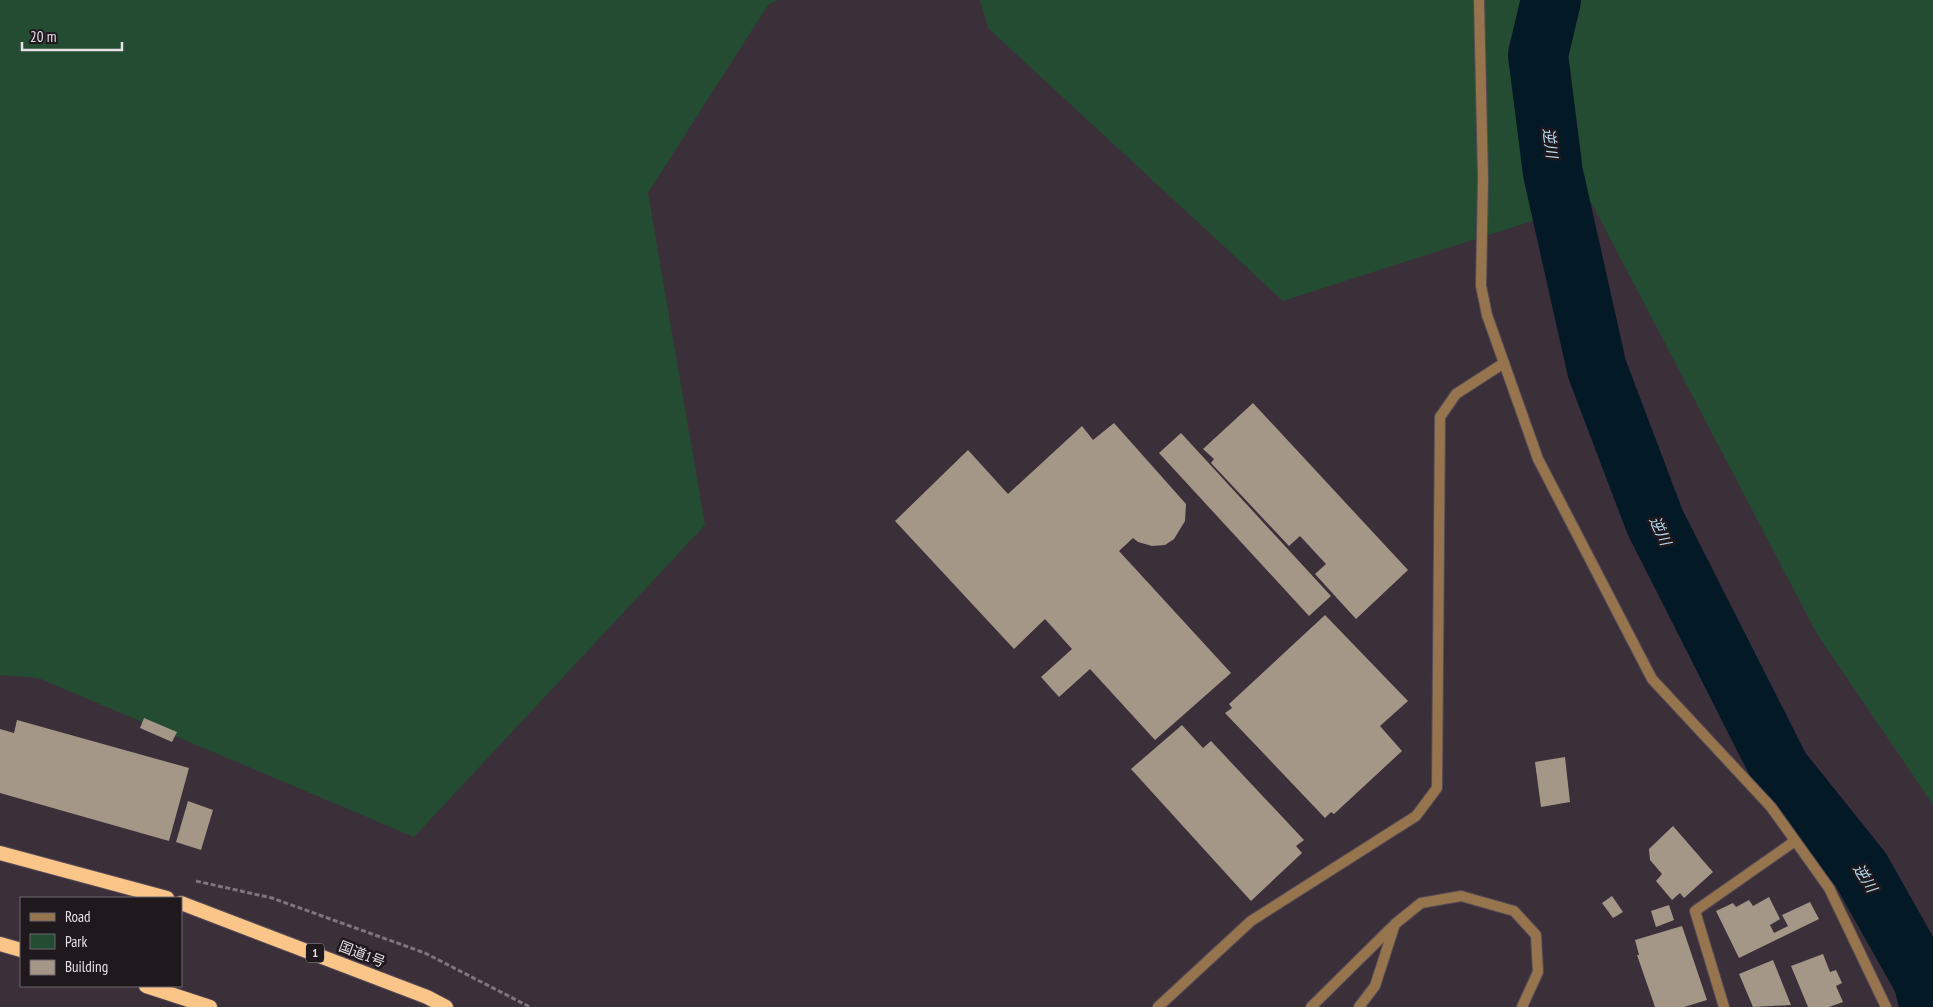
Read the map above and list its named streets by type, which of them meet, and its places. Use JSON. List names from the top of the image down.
{
  "streets": {
    "highway": ["1", "国道1号"]
  },
  "water": ["逆川"],
  "legend": ["Road", "Park", "Building"],
  "scale_bar": "20 m"
}
